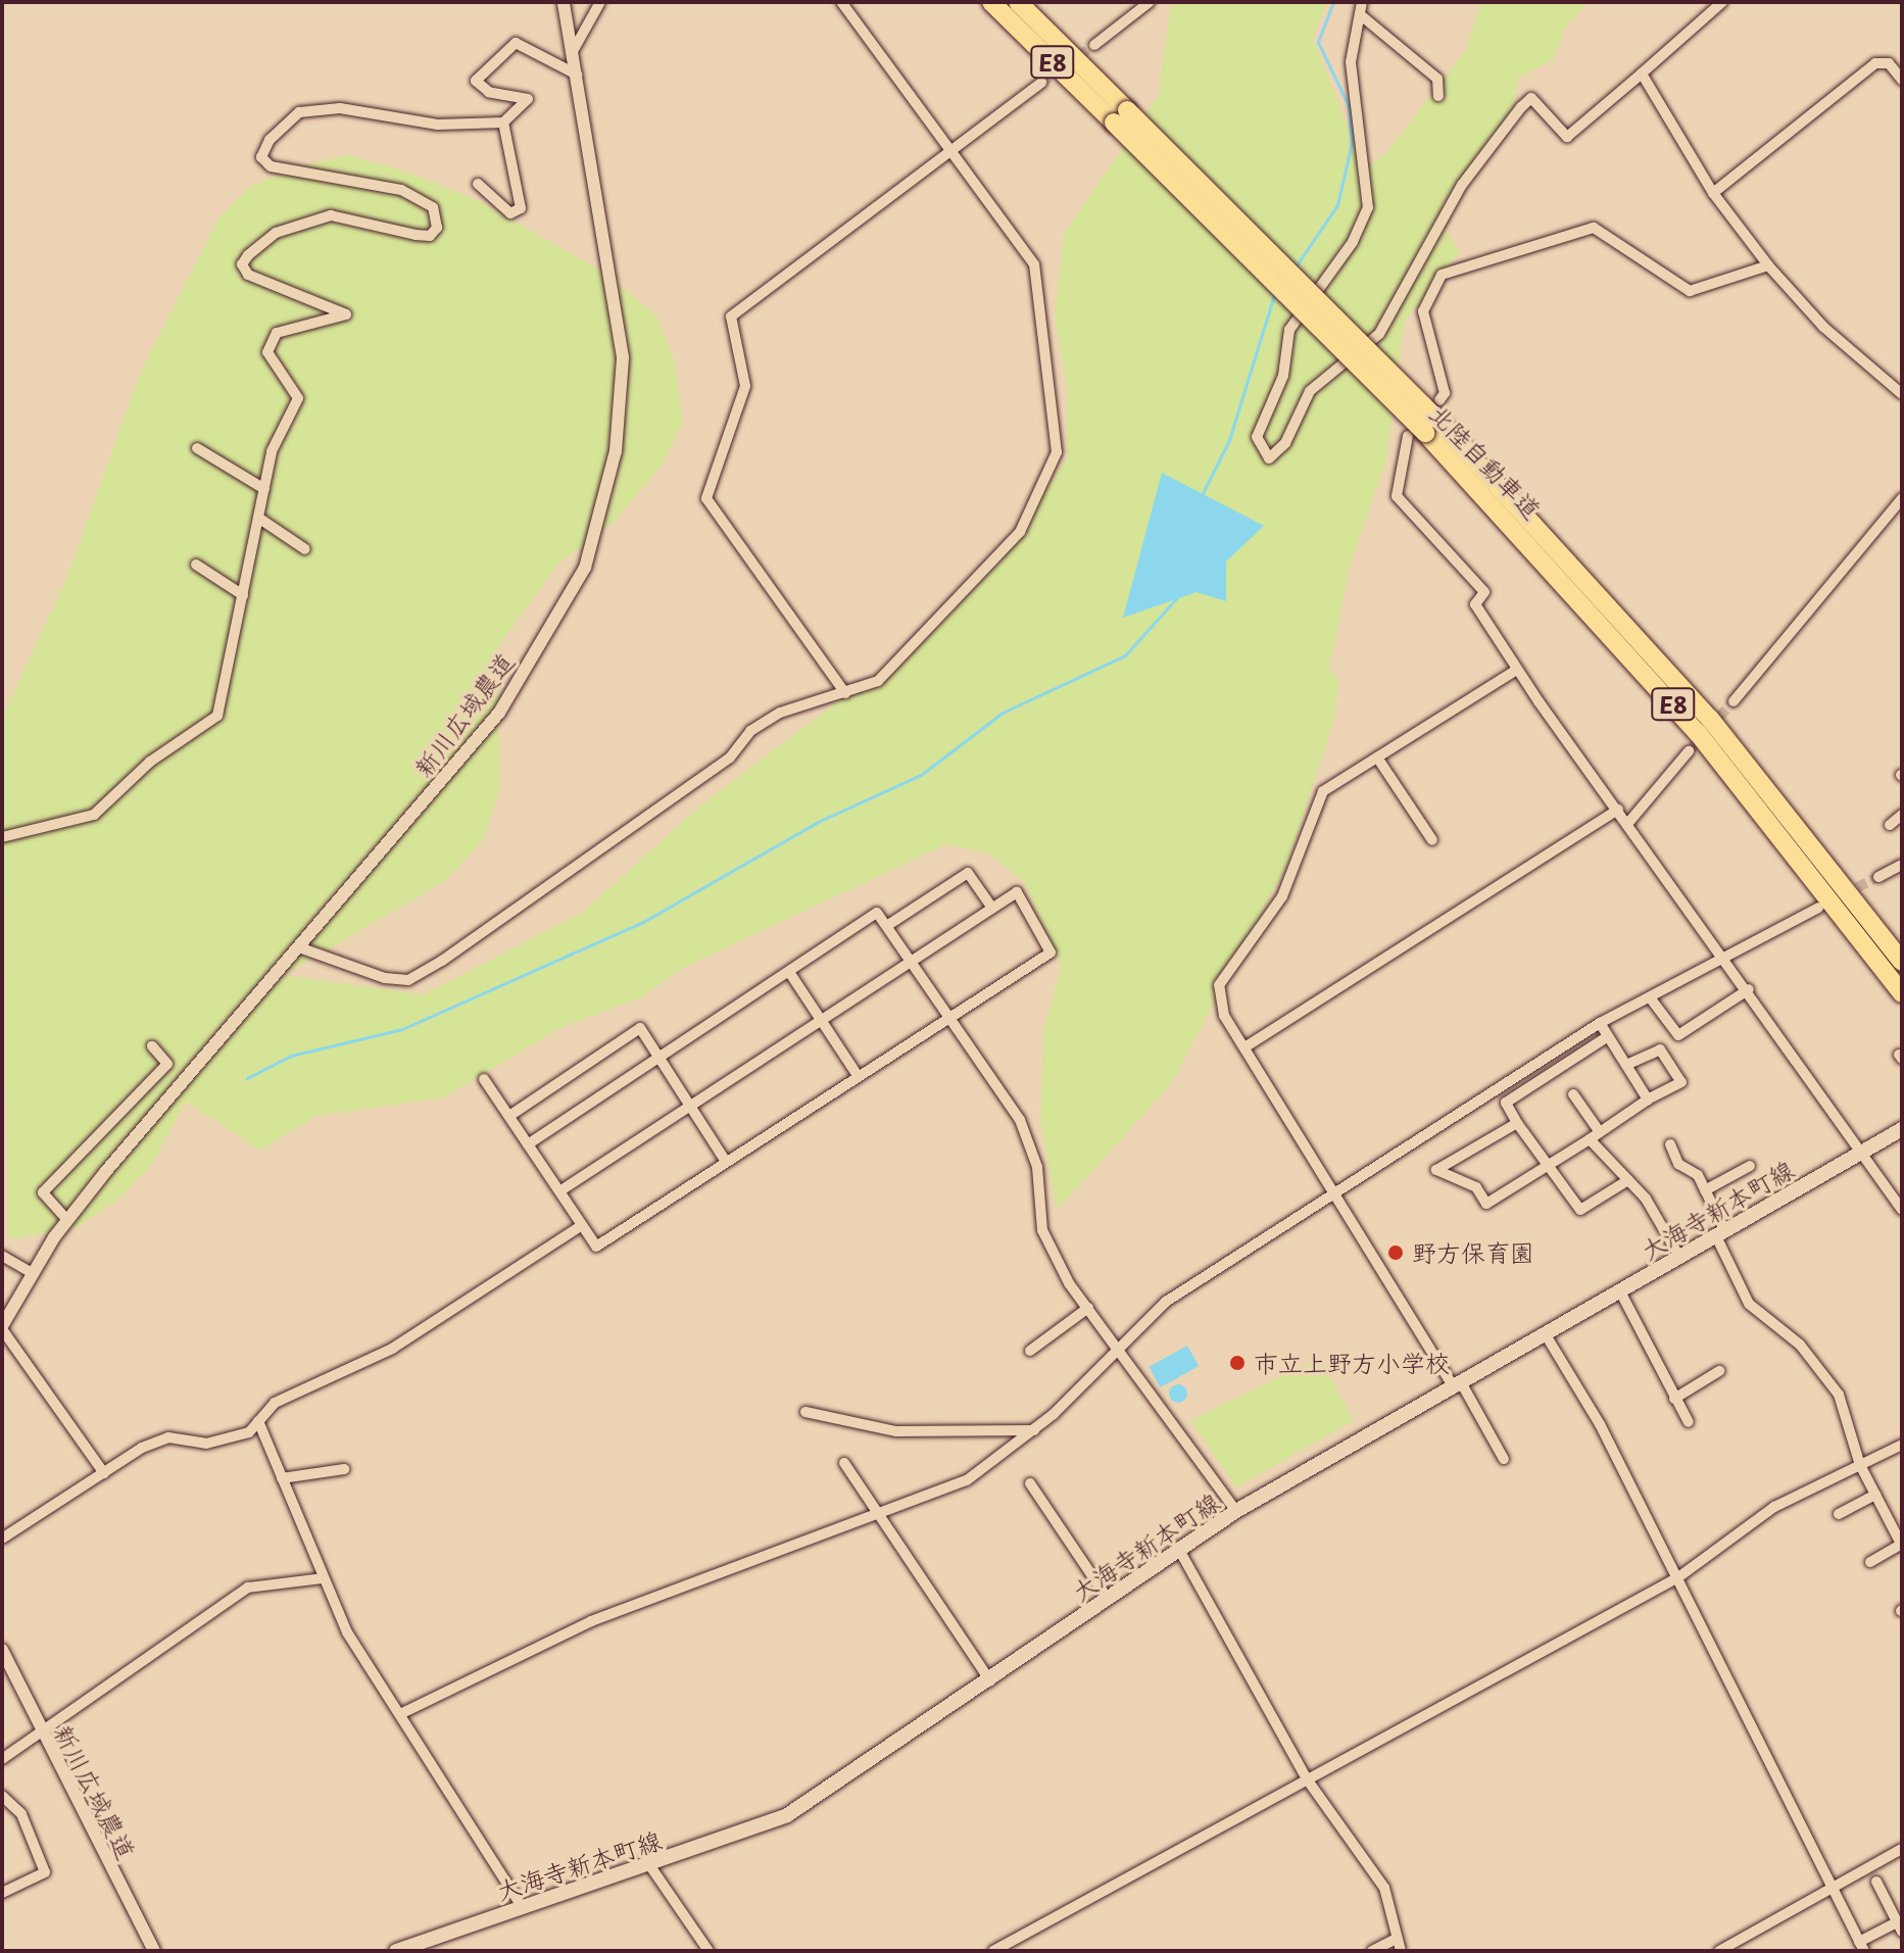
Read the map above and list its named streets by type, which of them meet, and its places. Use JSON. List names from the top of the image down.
{
  "streets": {
    "highway": ["E8", "北陸自動車道"],
    "main road": ["大海寺新本町線"],
    "street": ["新川広域農道"]
  },
  "places": ["野方保育園", "市立上野方小学校"]
}
